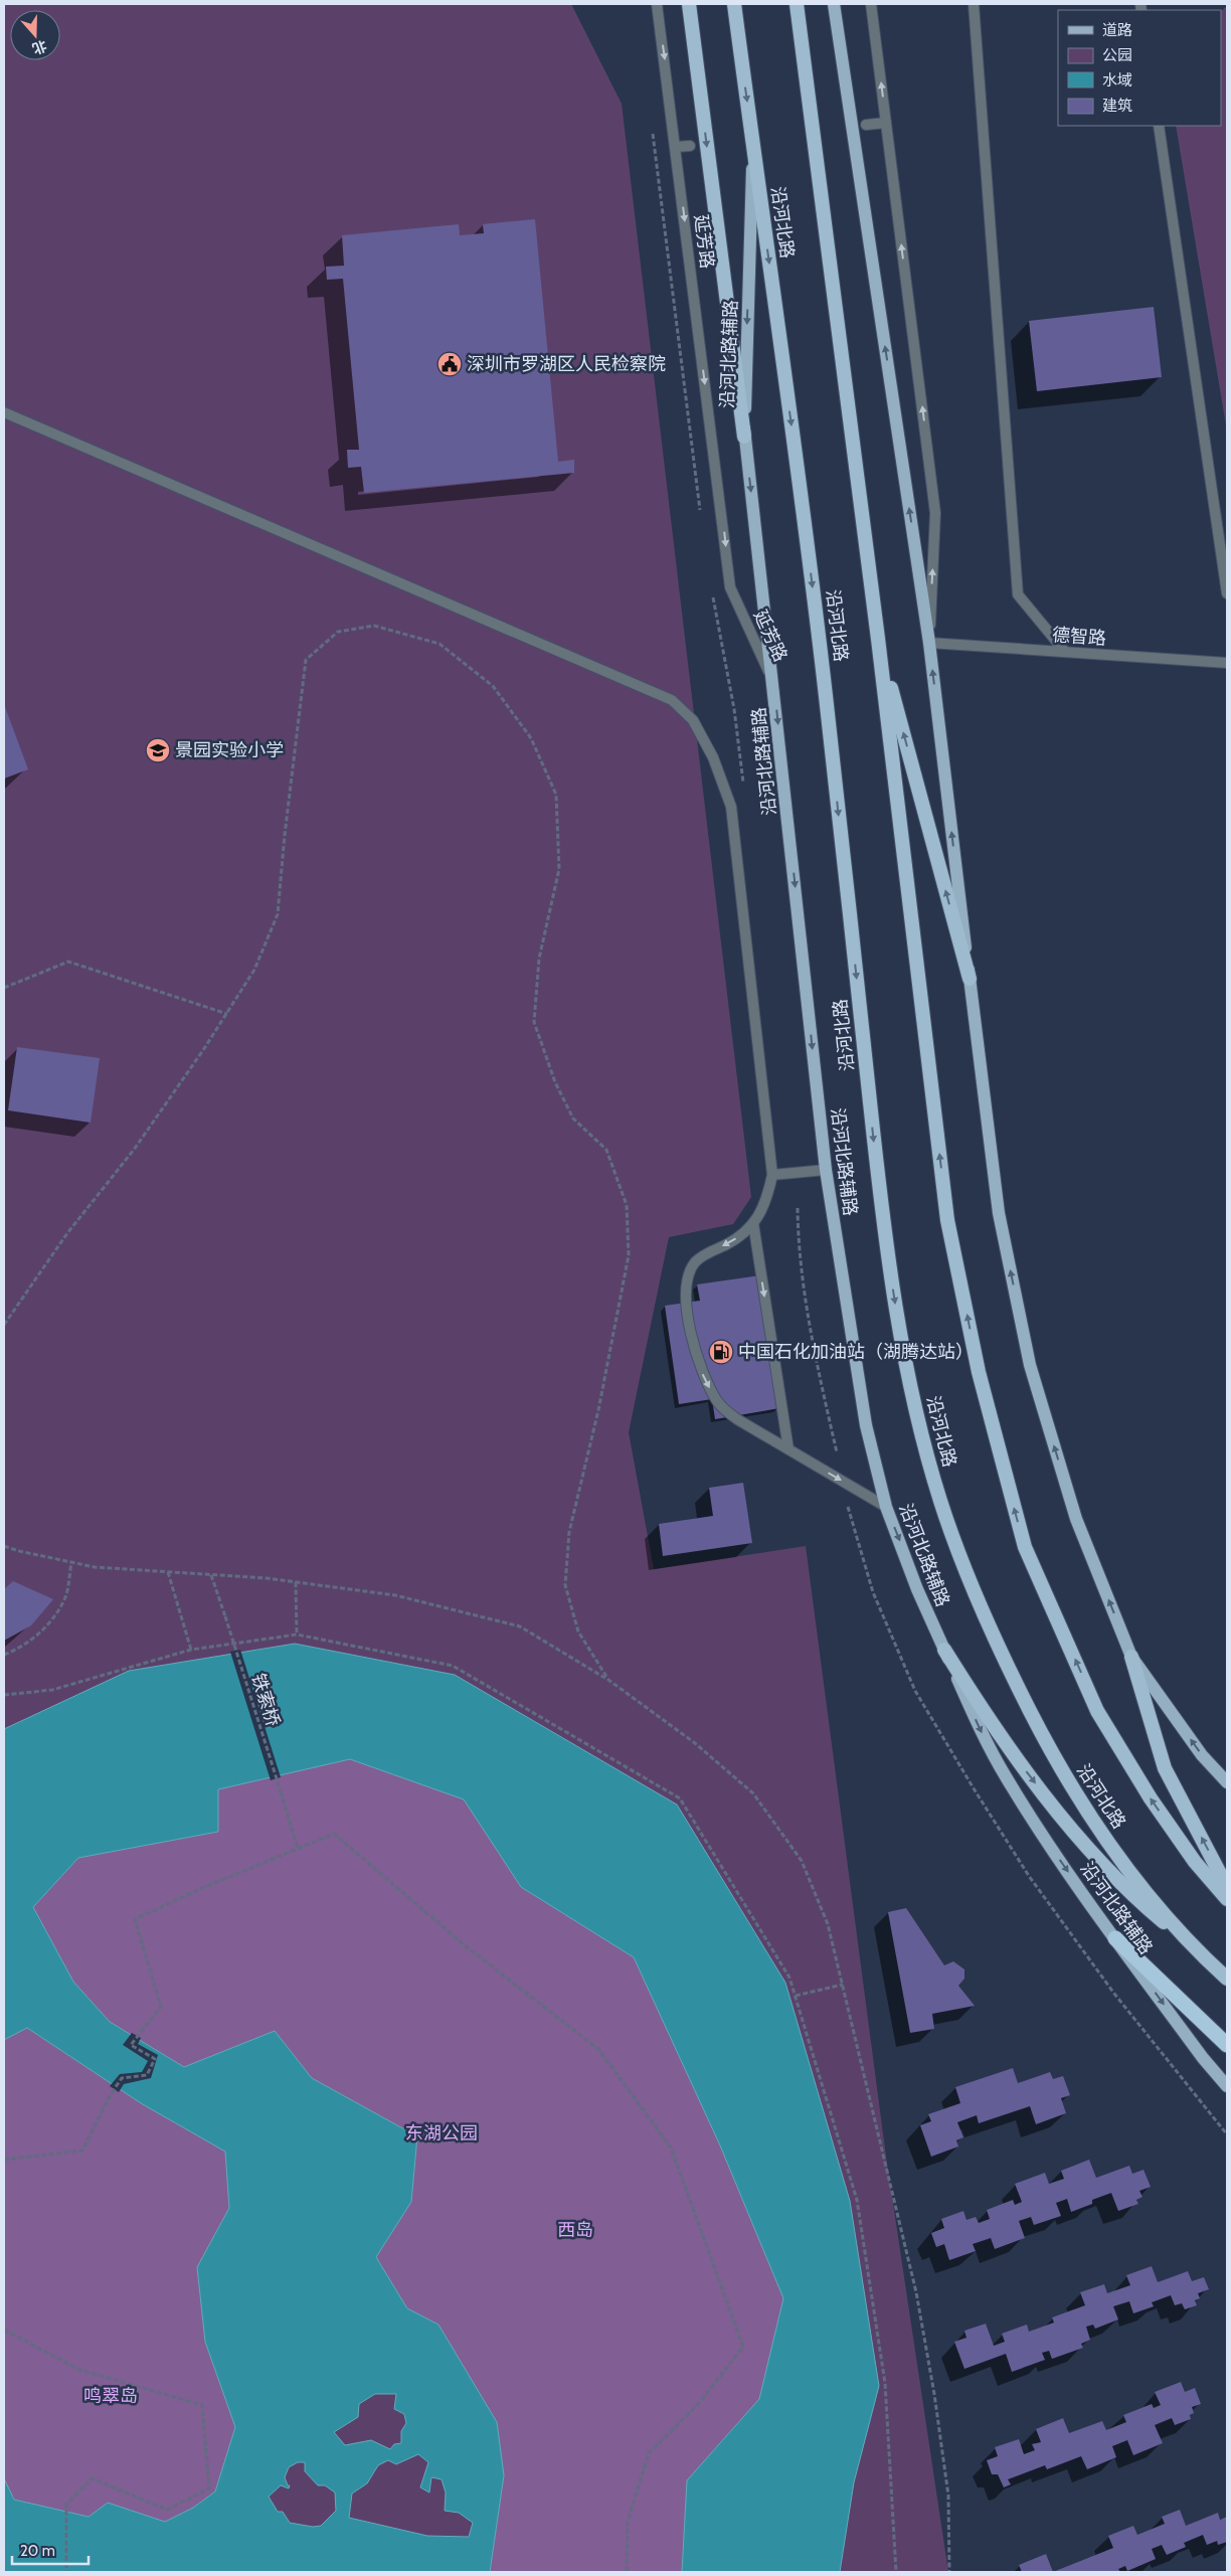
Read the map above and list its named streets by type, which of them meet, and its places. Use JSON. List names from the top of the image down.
{
  "streets": {
    "highway": ["沿河北路"],
    "main road": ["沿河北路辅路"],
    "street": ["延芳路", "德智路"],
    "path": ["铁索桥"]
  },
  "crossings": [
    ["沿河北路", "沿河北路辅路"],
    ["延芳路", "沿河北路辅路"]
  ],
  "one_way": ["延芳路", "沿河北路辅路"],
  "parks": ["东湖公园", "西岛", "鸣翠岛"],
  "places": {
    "public building": ["深圳市罗湖区人民检察院"],
    "school or university": ["景园实验小学"],
    "fuel station": ["中国石化加油站（湖腾达站）"]
  },
  "legend": [
    "道路",
    "公园",
    "水域",
    "建筑"
  ],
  "scale_bar": "20 m",
  "north": "bottom"
}
